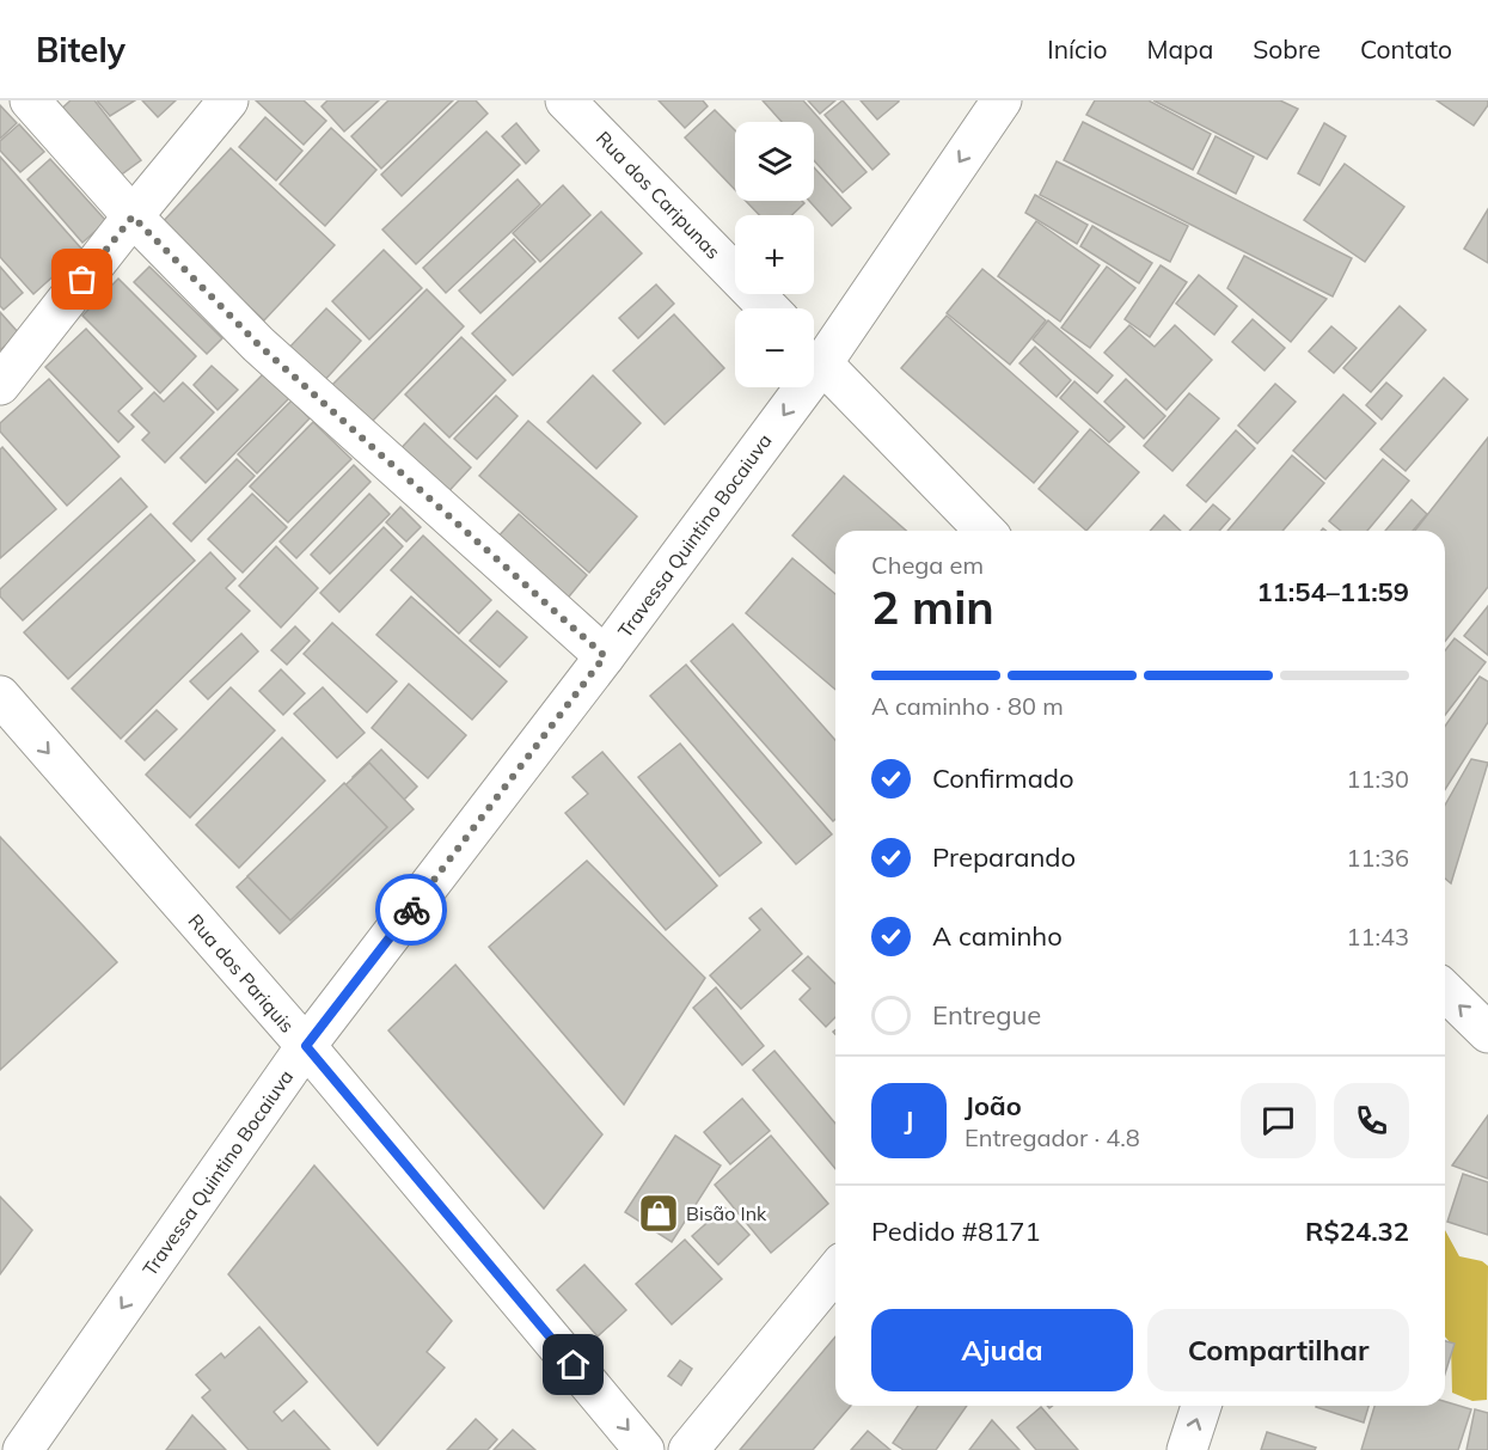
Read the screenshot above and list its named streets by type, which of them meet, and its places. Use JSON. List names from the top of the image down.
{
  "streets": {
    "street": ["Rua dos Caripunas", "Travessa Quintino Bocaiuva", "Rua dos Pariquis"]
  },
  "crossings": [
    ["Travessa Quintino Bocaiuva", "Rua dos Pariquis"]
  ],
  "one_way": ["Travessa Quintino Bocaiuva", "Rua dos Pariquis"],
  "places": {
    "shop": ["Bisão Ink"]
  },
  "page": {
    "header": "Bitely",
    "nav": [
      "Início",
      "Mapa",
      "Sobre",
      "Contato"
    ],
    "map_buttons": ["+", "−"],
    "heading": ["2 min", "Chega em", "11:54–11:59"],
    "panel": [
      "João",
      "Entregador · 4.8",
      "Pedido #8171",
      "R$24.32"
    ],
    "bar": "A caminho · 80 m",
    "list": [
      ["Confirmado", "11:30"],
      ["Preparando", "11:36"],
      ["A caminho", "11:43"],
      "Entregue"
    ],
    "round": "J",
    "buttons": ["Ajuda", "Compartilhar"]
  }
}
